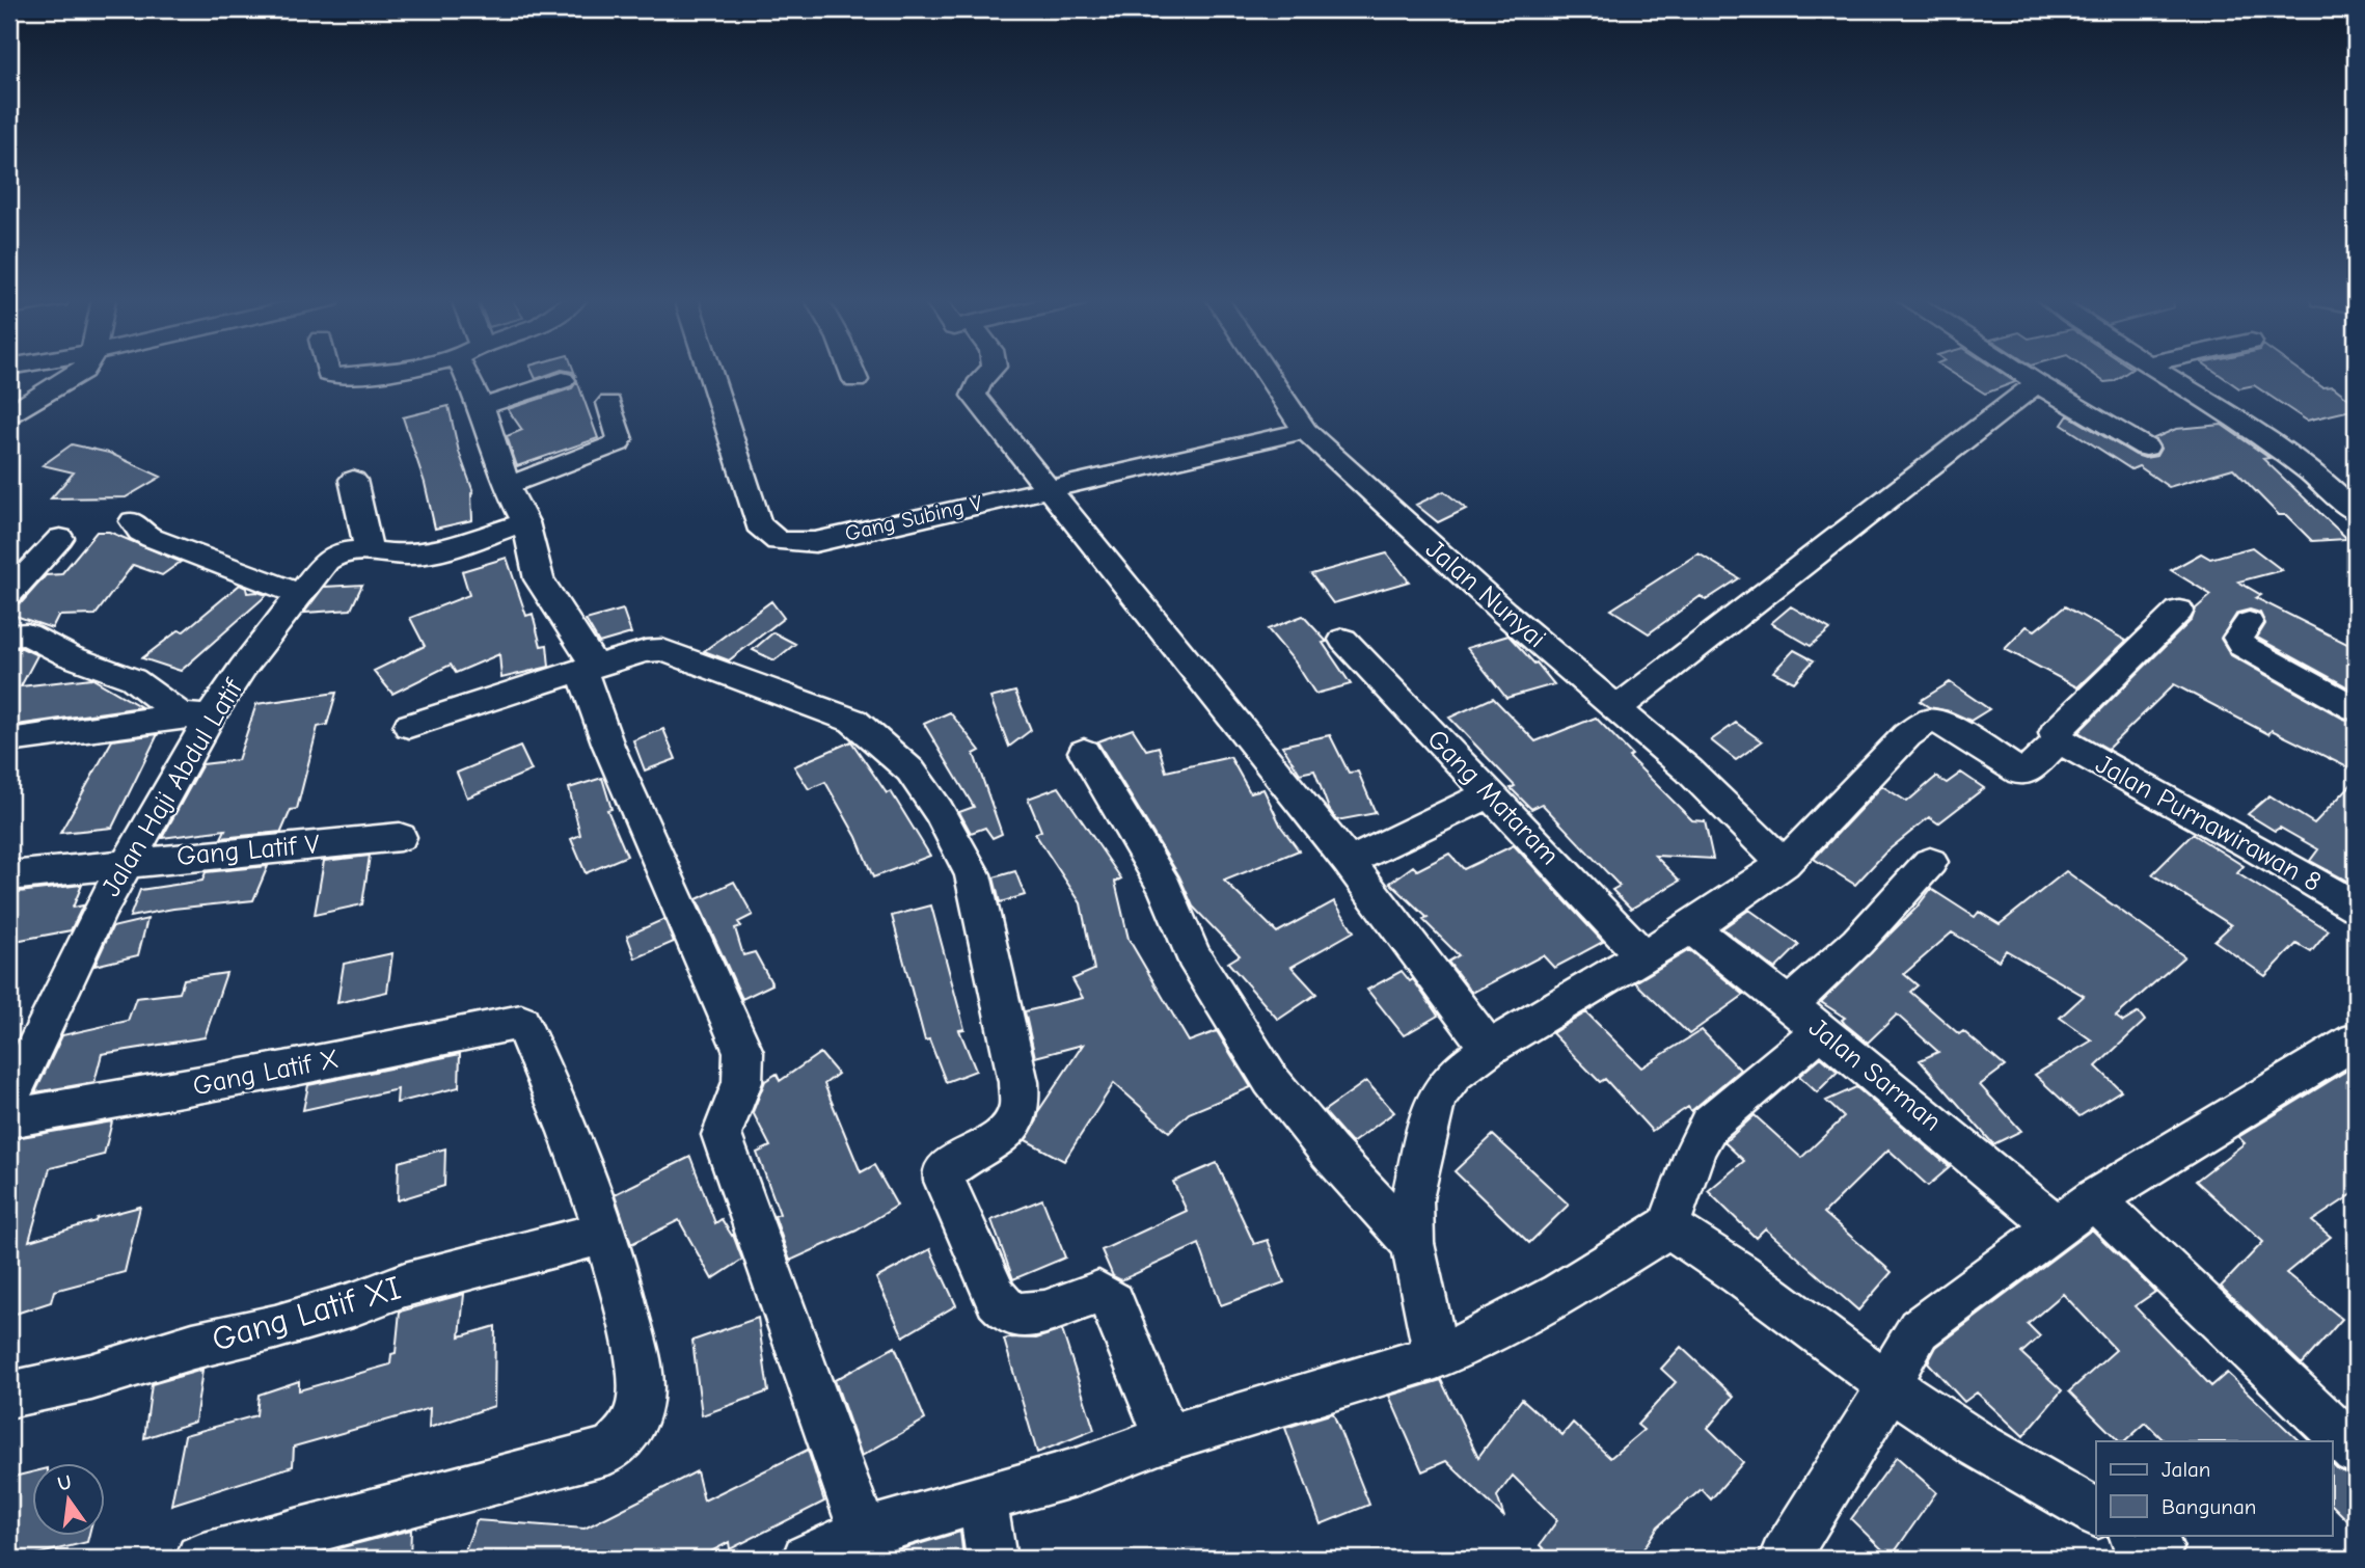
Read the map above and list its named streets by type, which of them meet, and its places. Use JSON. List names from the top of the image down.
{
  "streets": {
    "street": [
      "Gang Subing V",
      "Jalan Nunyai",
      "Jalan Haji Abdul Latif",
      "Gang Mataram",
      "Jalan Purnawirawan 8",
      "Gang Latif V",
      "Gang Latif X",
      "Jalan Sarman",
      "Gang Latif XI"
    ]
  },
  "crossings": [
    ["Gang Subing V", "Jalan Nunyai"],
    ["Jalan Haji Abdul Latif", "Gang Latif V"],
    ["Gang Latif X", "Gang Latif XI"]
  ],
  "legend": ["Jalan", "Bangunan"],
  "north": "top"
}
